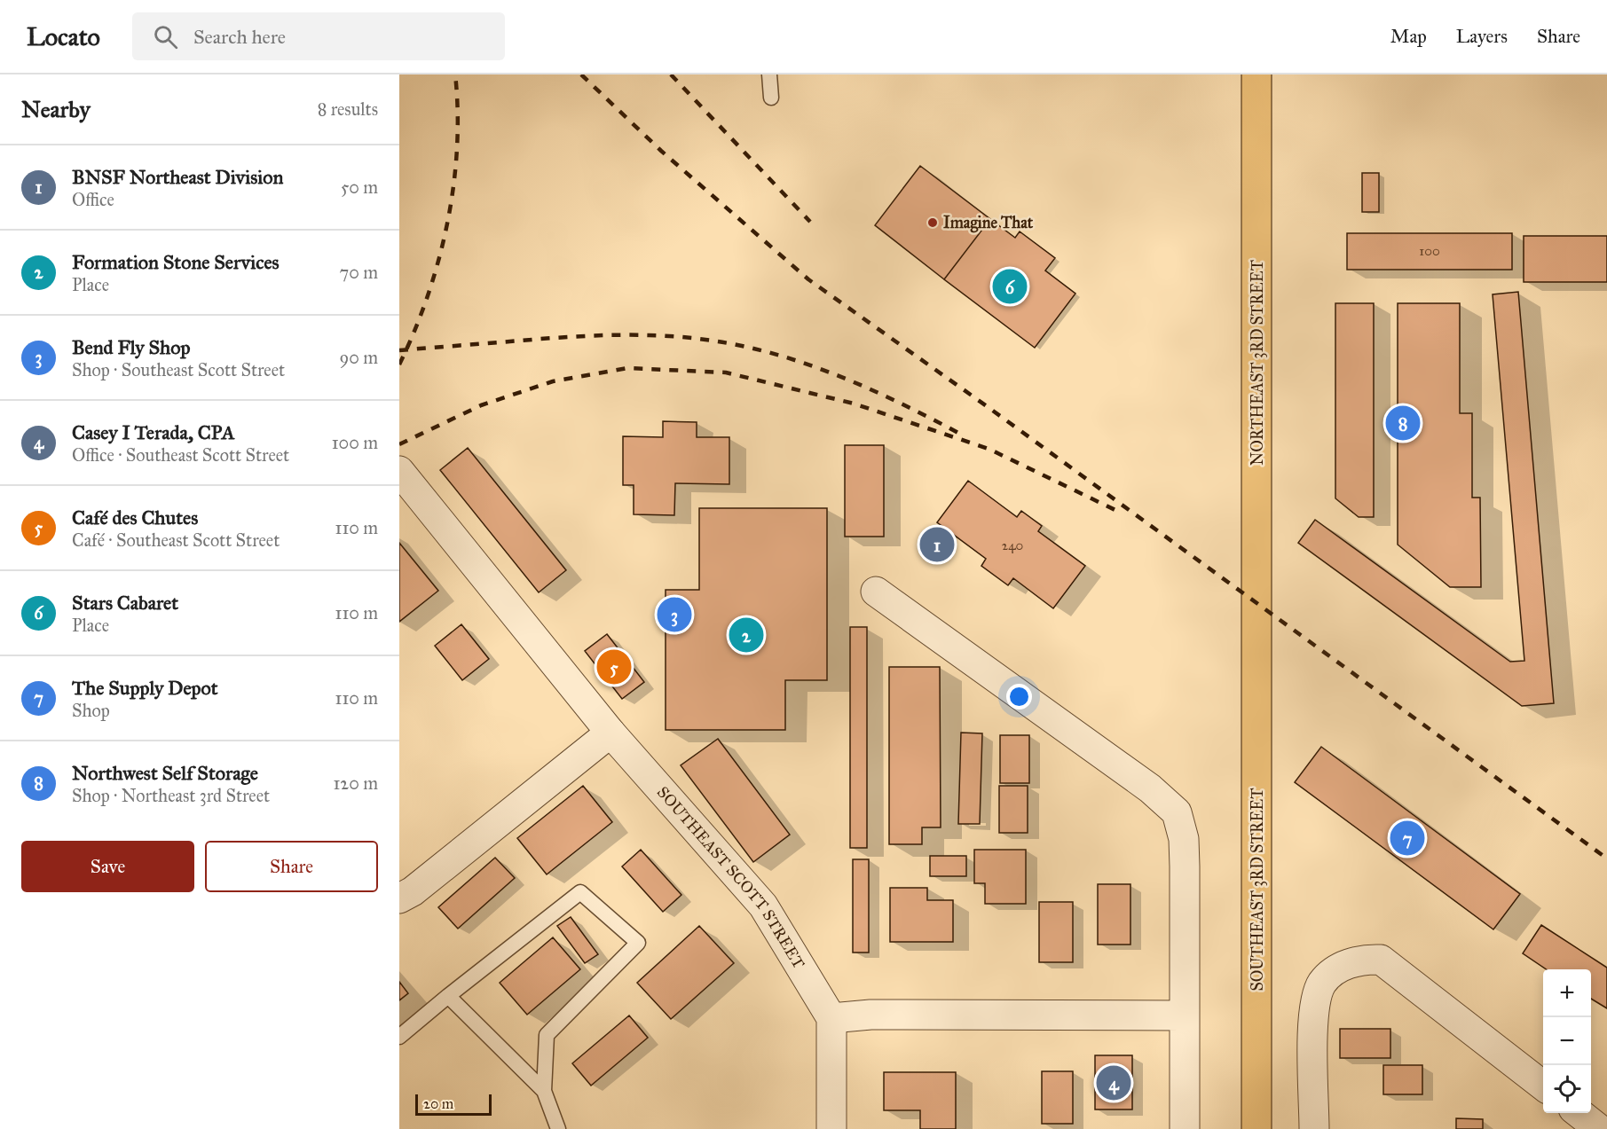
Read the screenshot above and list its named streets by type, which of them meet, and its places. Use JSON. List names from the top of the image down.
{
  "streets": {
    "main road": ["NORTHEAST 3RD STREET", "SOUTHEAST 3RD STREET"],
    "street": ["SOUTHEAST SCOTT STREET"]
  },
  "crossings": [
    ["NORTHEAST 3RD STREET", "SOUTHEAST 3RD STREET"]
  ],
  "places": ["Imagine That"],
  "house_numbers": ["100", "240"],
  "scale_bar": "20 m",
  "page": {
    "header": "Locato",
    "search": "Search here",
    "nav": ["Map", "Layers", "Share"],
    "heading": ["Nearby", "8 results"],
    "list": [
      {
        "mark": "1",
        "name": "BNSF Northeast Division",
        "note": "Office",
        "value": "50 m"
      },
      {
        "mark": "2",
        "name": "Formation Stone Services",
        "note": "Place",
        "value": "70 m"
      },
      {
        "mark": "3",
        "name": "Bend Fly Shop",
        "note": "Shop · Southeast Scott Street",
        "value": "90 m"
      },
      {
        "mark": "4",
        "name": "Casey I Terada, CPA",
        "note": "Office · Southeast Scott Street",
        "value": "100 m"
      },
      {
        "mark": "5",
        "name": "Café des Chutes",
        "note": "Café · Southeast Scott Street",
        "value": "110 m"
      },
      {
        "mark": "6",
        "name": "Stars Cabaret",
        "note": "Place",
        "value": "110 m"
      },
      {
        "mark": "7",
        "name": "The Supply Depot",
        "note": "Shop",
        "value": "110 m"
      },
      {
        "mark": "8",
        "name": "Northwest Self Storage",
        "note": "Shop · Northeast 3rd Street",
        "value": "120 m"
      }
    ],
    "pins": [
      "6",
      "8",
      "1",
      "3",
      "2",
      "5",
      "7",
      "4"
    ],
    "buttons": ["Save", "Share"],
    "map_buttons": ["+", "−"],
    "scale": "20 m"
  }
}
